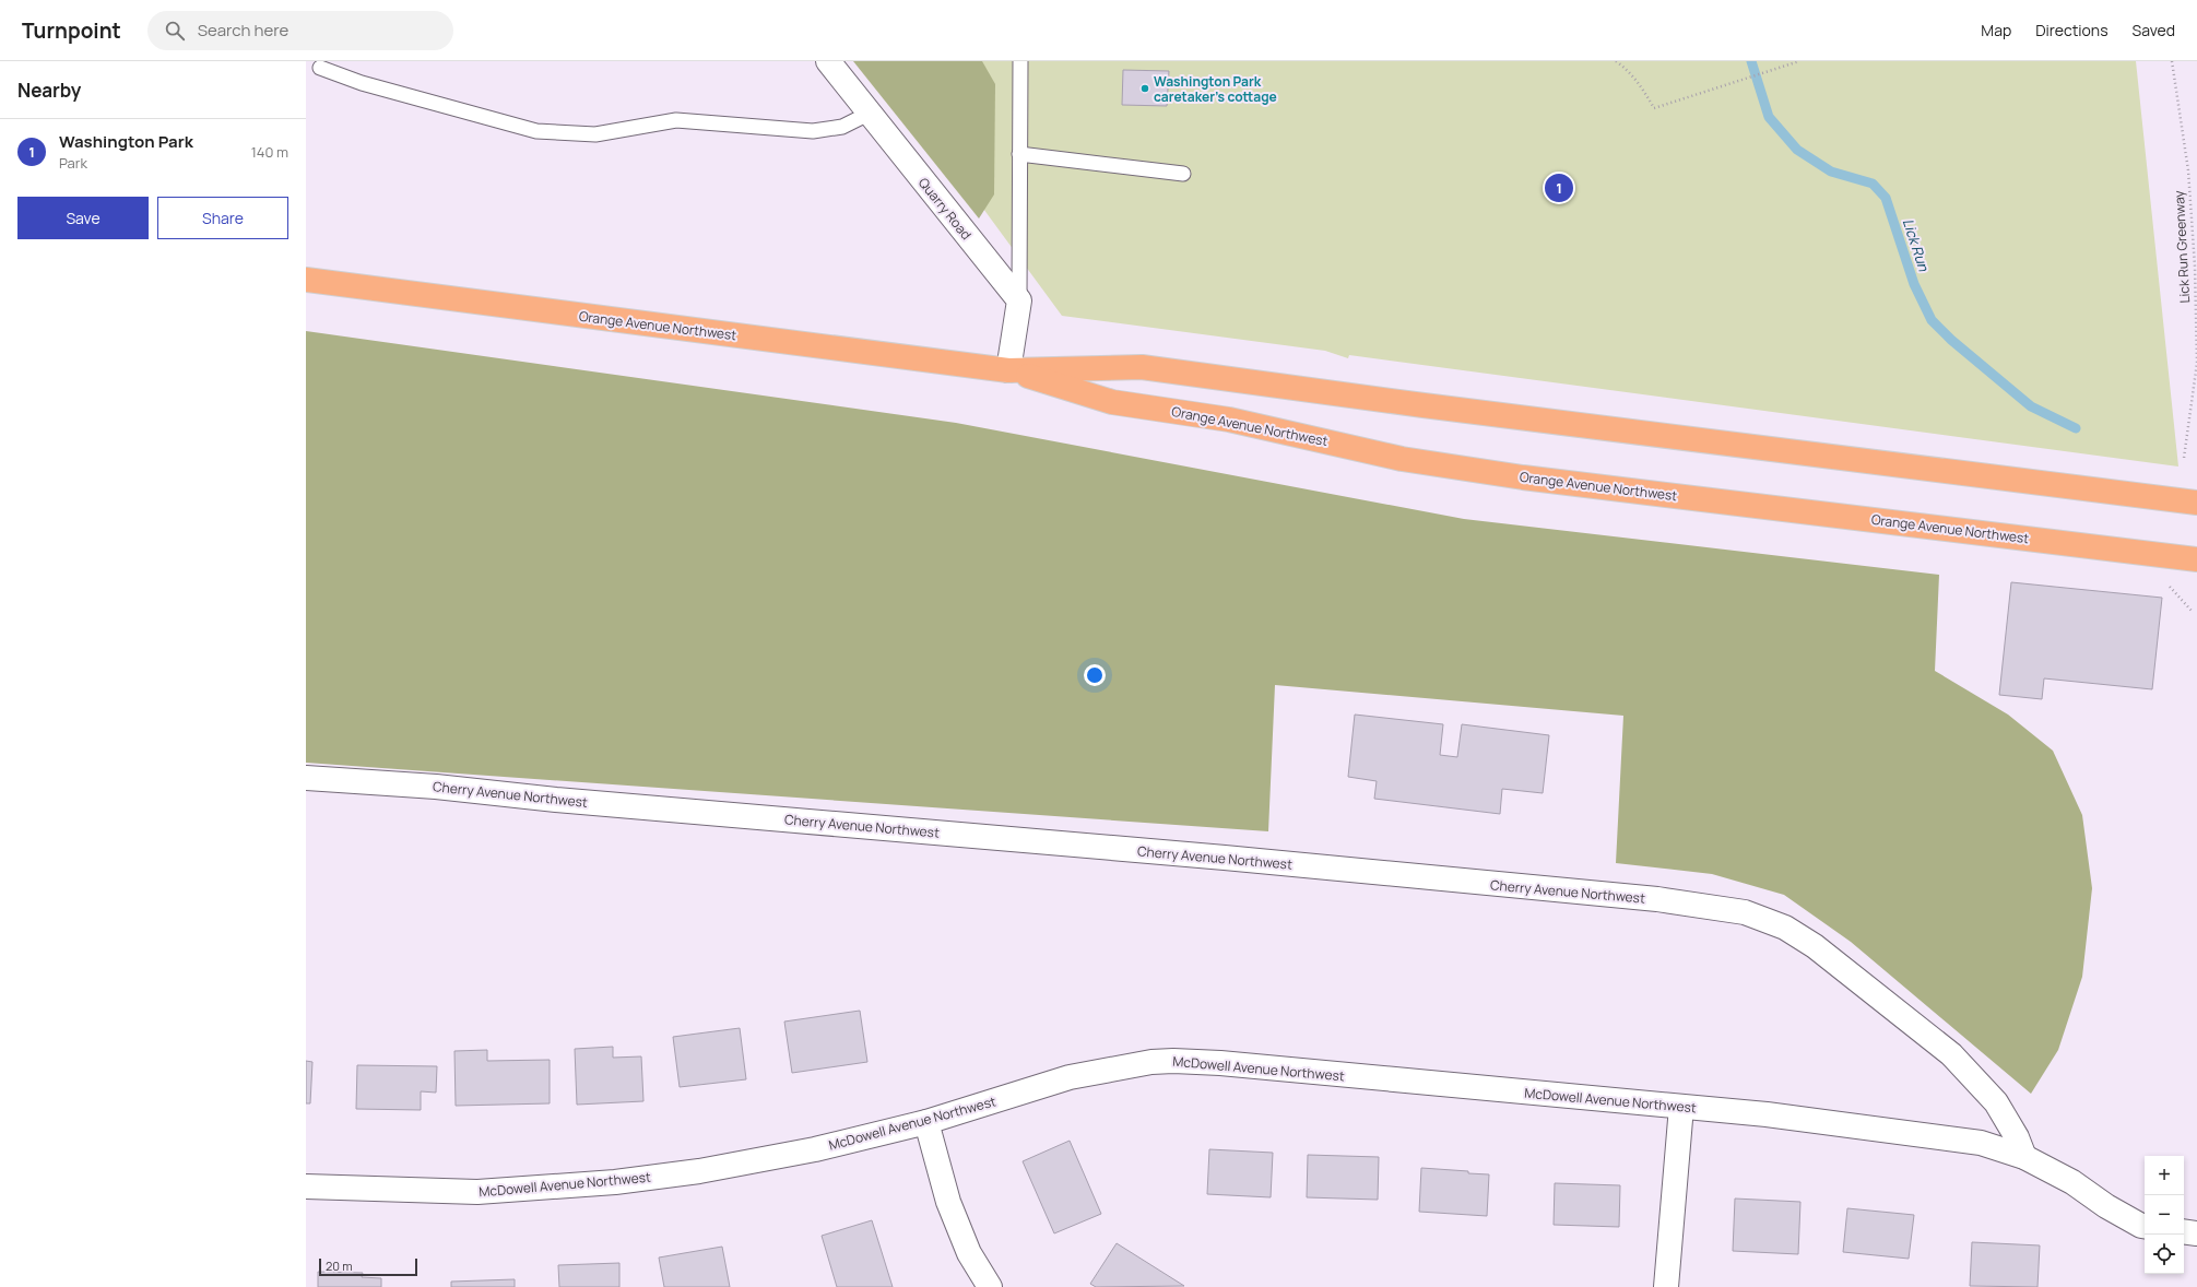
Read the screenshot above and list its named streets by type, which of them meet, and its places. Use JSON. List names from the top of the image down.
{
  "streets": {
    "main road": ["Orange Avenue Northwest"],
    "street": ["Quarry Road", "Cherry Avenue Northwest", "McDowell Avenue Northwest"],
    "path": ["Lick Run Greenway"]
  },
  "crossings": [
    ["Cherry Avenue Northwest", "McDowell Avenue Northwest"]
  ],
  "water": ["Lick Run"],
  "places": ["Washington Park caretaker's cottage"],
  "scale_bar": "20 m",
  "page": {
    "header": "Turnpoint",
    "search": "Search here",
    "nav": ["Map", "Directions", "Saved"],
    "heading": "Nearby",
    "list": [
      {
        "mark": "1",
        "name": "Washington Park",
        "note": "Park",
        "value": "140 m"
      }
    ],
    "pins": "1",
    "buttons": ["Save", "Share"],
    "map_buttons": ["+", "−"],
    "scale": "20 m"
  }
}
